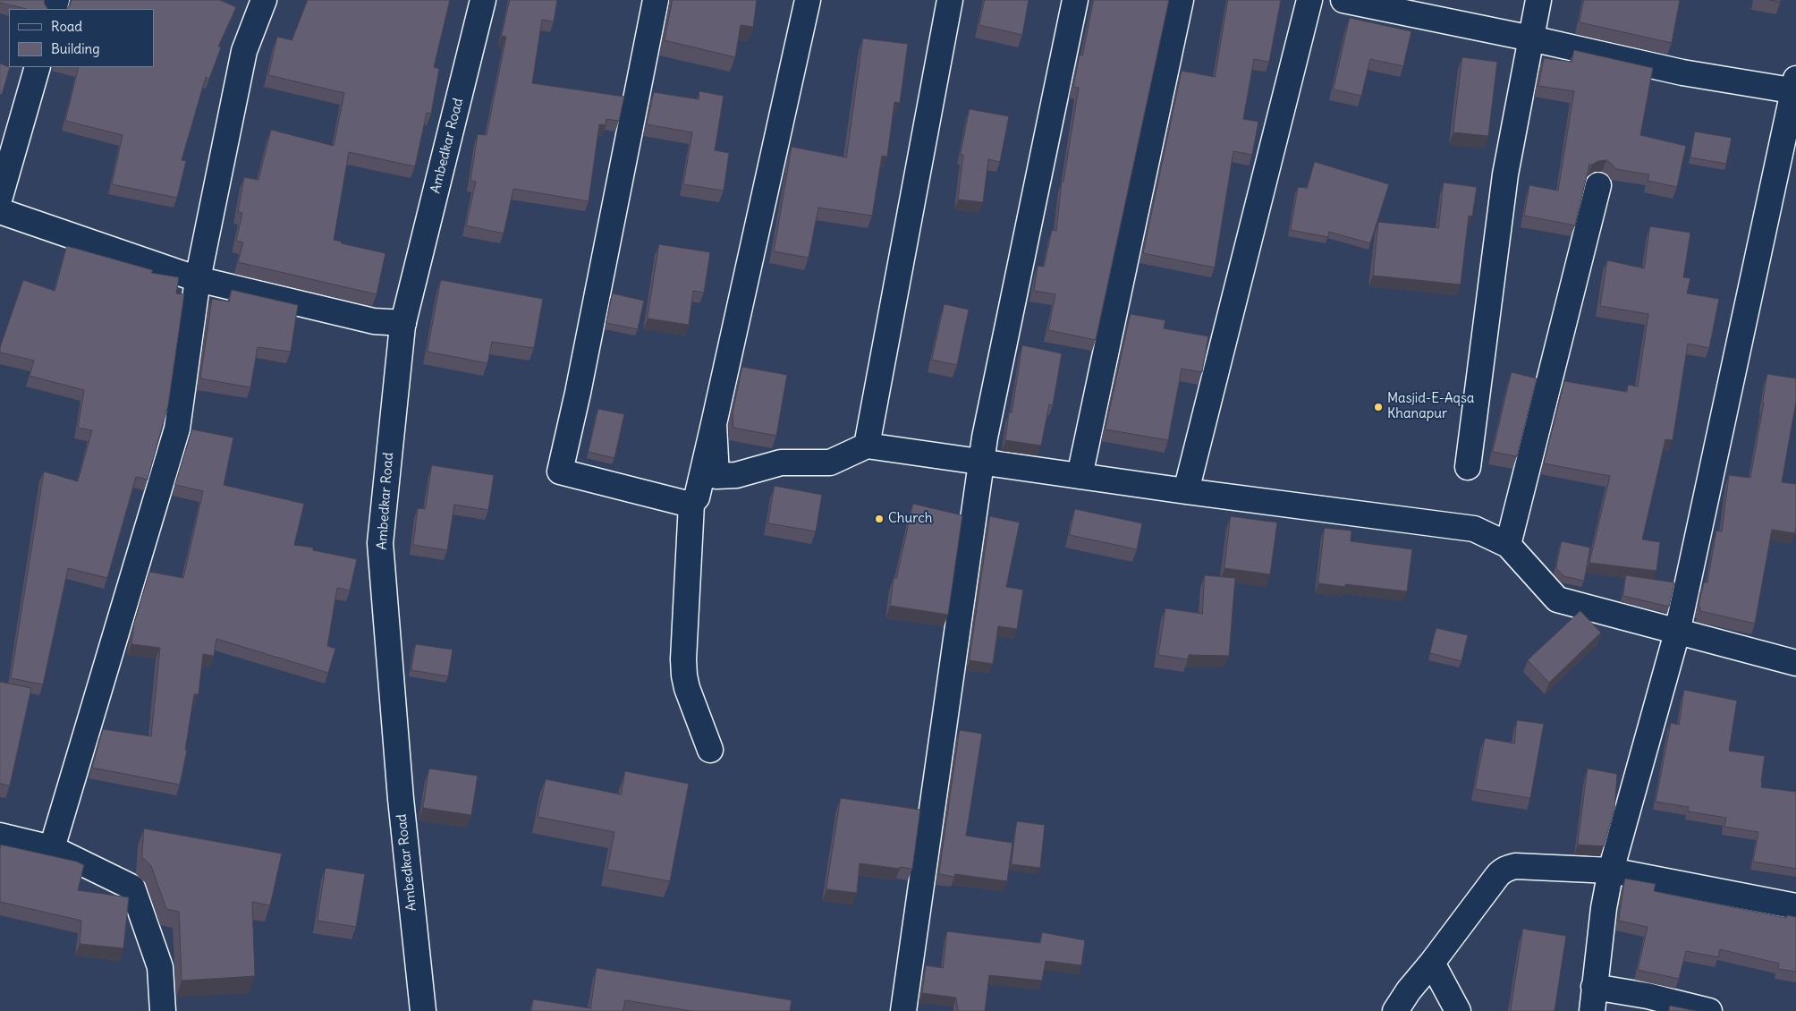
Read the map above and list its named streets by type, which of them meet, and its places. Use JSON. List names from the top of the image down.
{
  "streets": {
    "street": ["Ambedkar Road"]
  },
  "places": ["Masjid-E-Aqsa Khanapur", "Church"],
  "legend": ["Road", "Building"]
}
